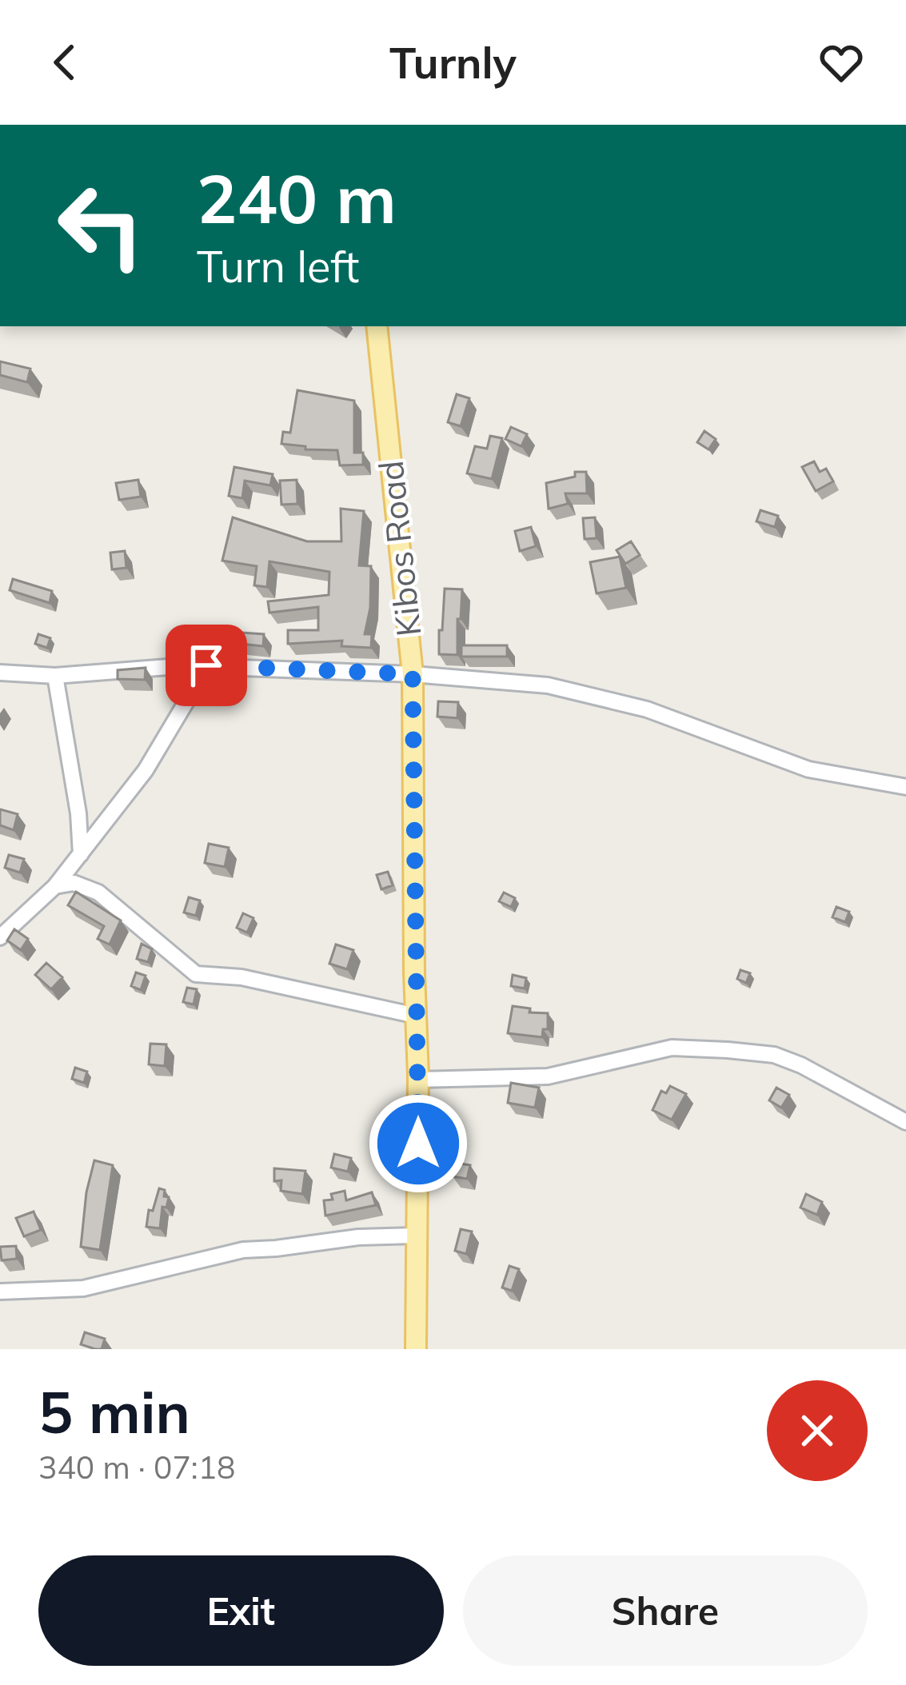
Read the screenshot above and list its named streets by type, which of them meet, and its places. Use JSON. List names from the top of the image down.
{
  "streets": {
    "main road": ["Kibos Road"]
  },
  "page": {
    "header": "Turnly",
    "turn": ["240 m", "Turn left"],
    "heading": ["5 min", "340 m · 07:18"],
    "buttons": ["Exit", "Share"]
  }
}
